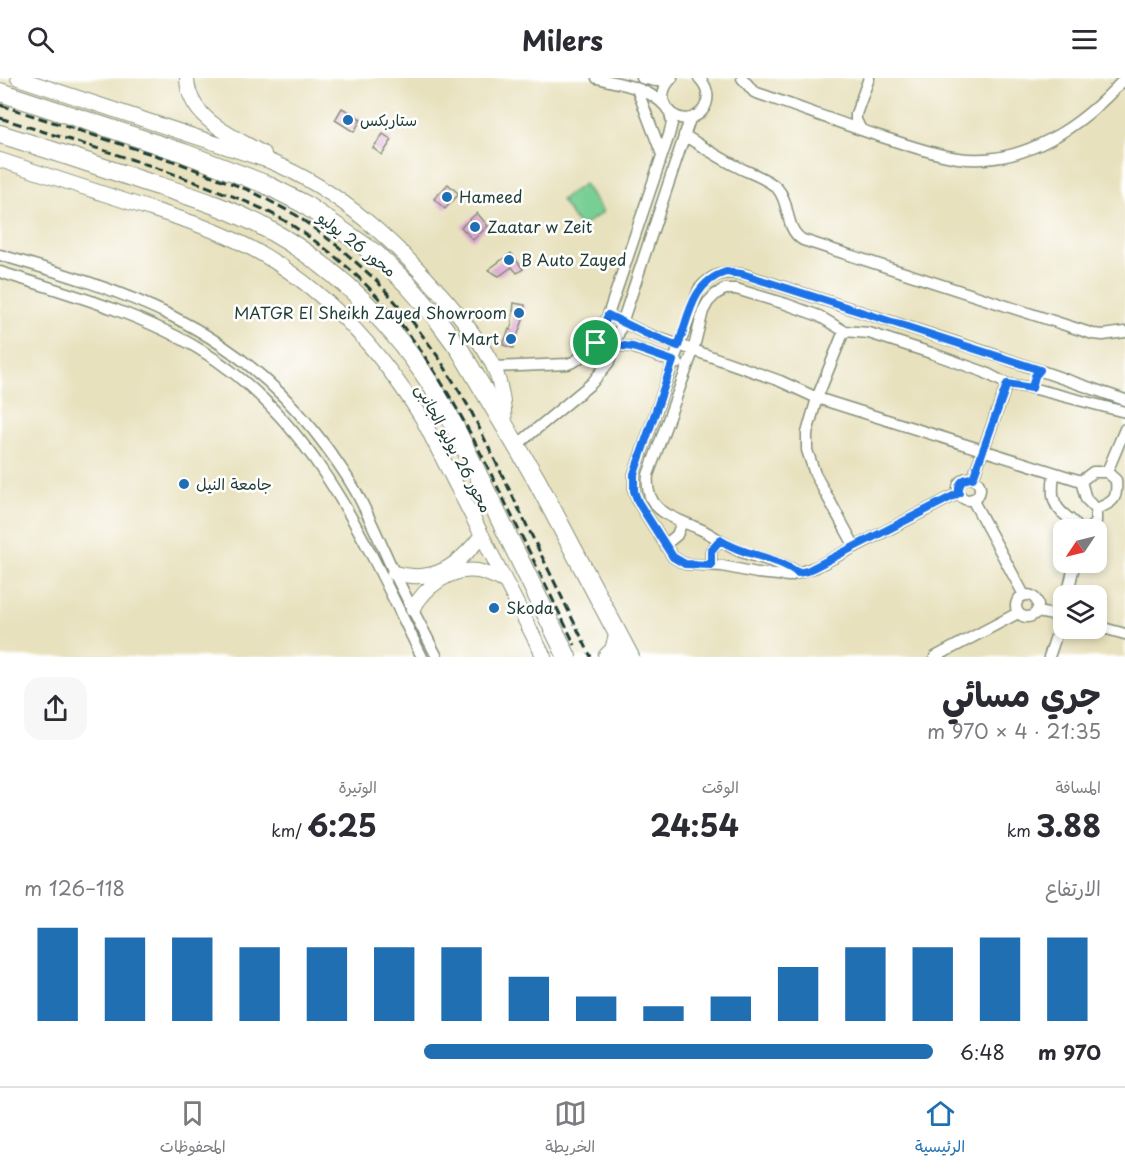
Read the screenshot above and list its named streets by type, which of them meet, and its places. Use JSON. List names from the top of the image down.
{
  "streets": {
    "highway": ["محور 26 يوليو"],
    "main road": ["محور 26 يوليو الجانبى"]
  },
  "places": [
    "ستاربكس",
    "Hameed",
    "Zaatar w Zeit",
    "B Auto Zayed",
    "MATGR El Sheikh Zayed Showroom",
    "7 Mart",
    "جامعة النيل",
    "Skoda"
  ],
  "north": "bottom left",
  "page": {
    "header": "Milers",
    "heading": ["جري مسائي", "21:35 · 4 × 970 m"],
    "stats": [
      ["المسافة", "3.88 km"],
      ["الوقت", "24:54"],
      ["الوتيرة", "6:25 /km"]
    ],
    "chart": ["الارتفاع", "118–126 m"],
    "list": [
      {
        "name": "970 m",
        "note": "6:48"
      }
    ],
    "tabs": ["الرئيسية", "الخريطة", "المحفوظات"]
  }
}
